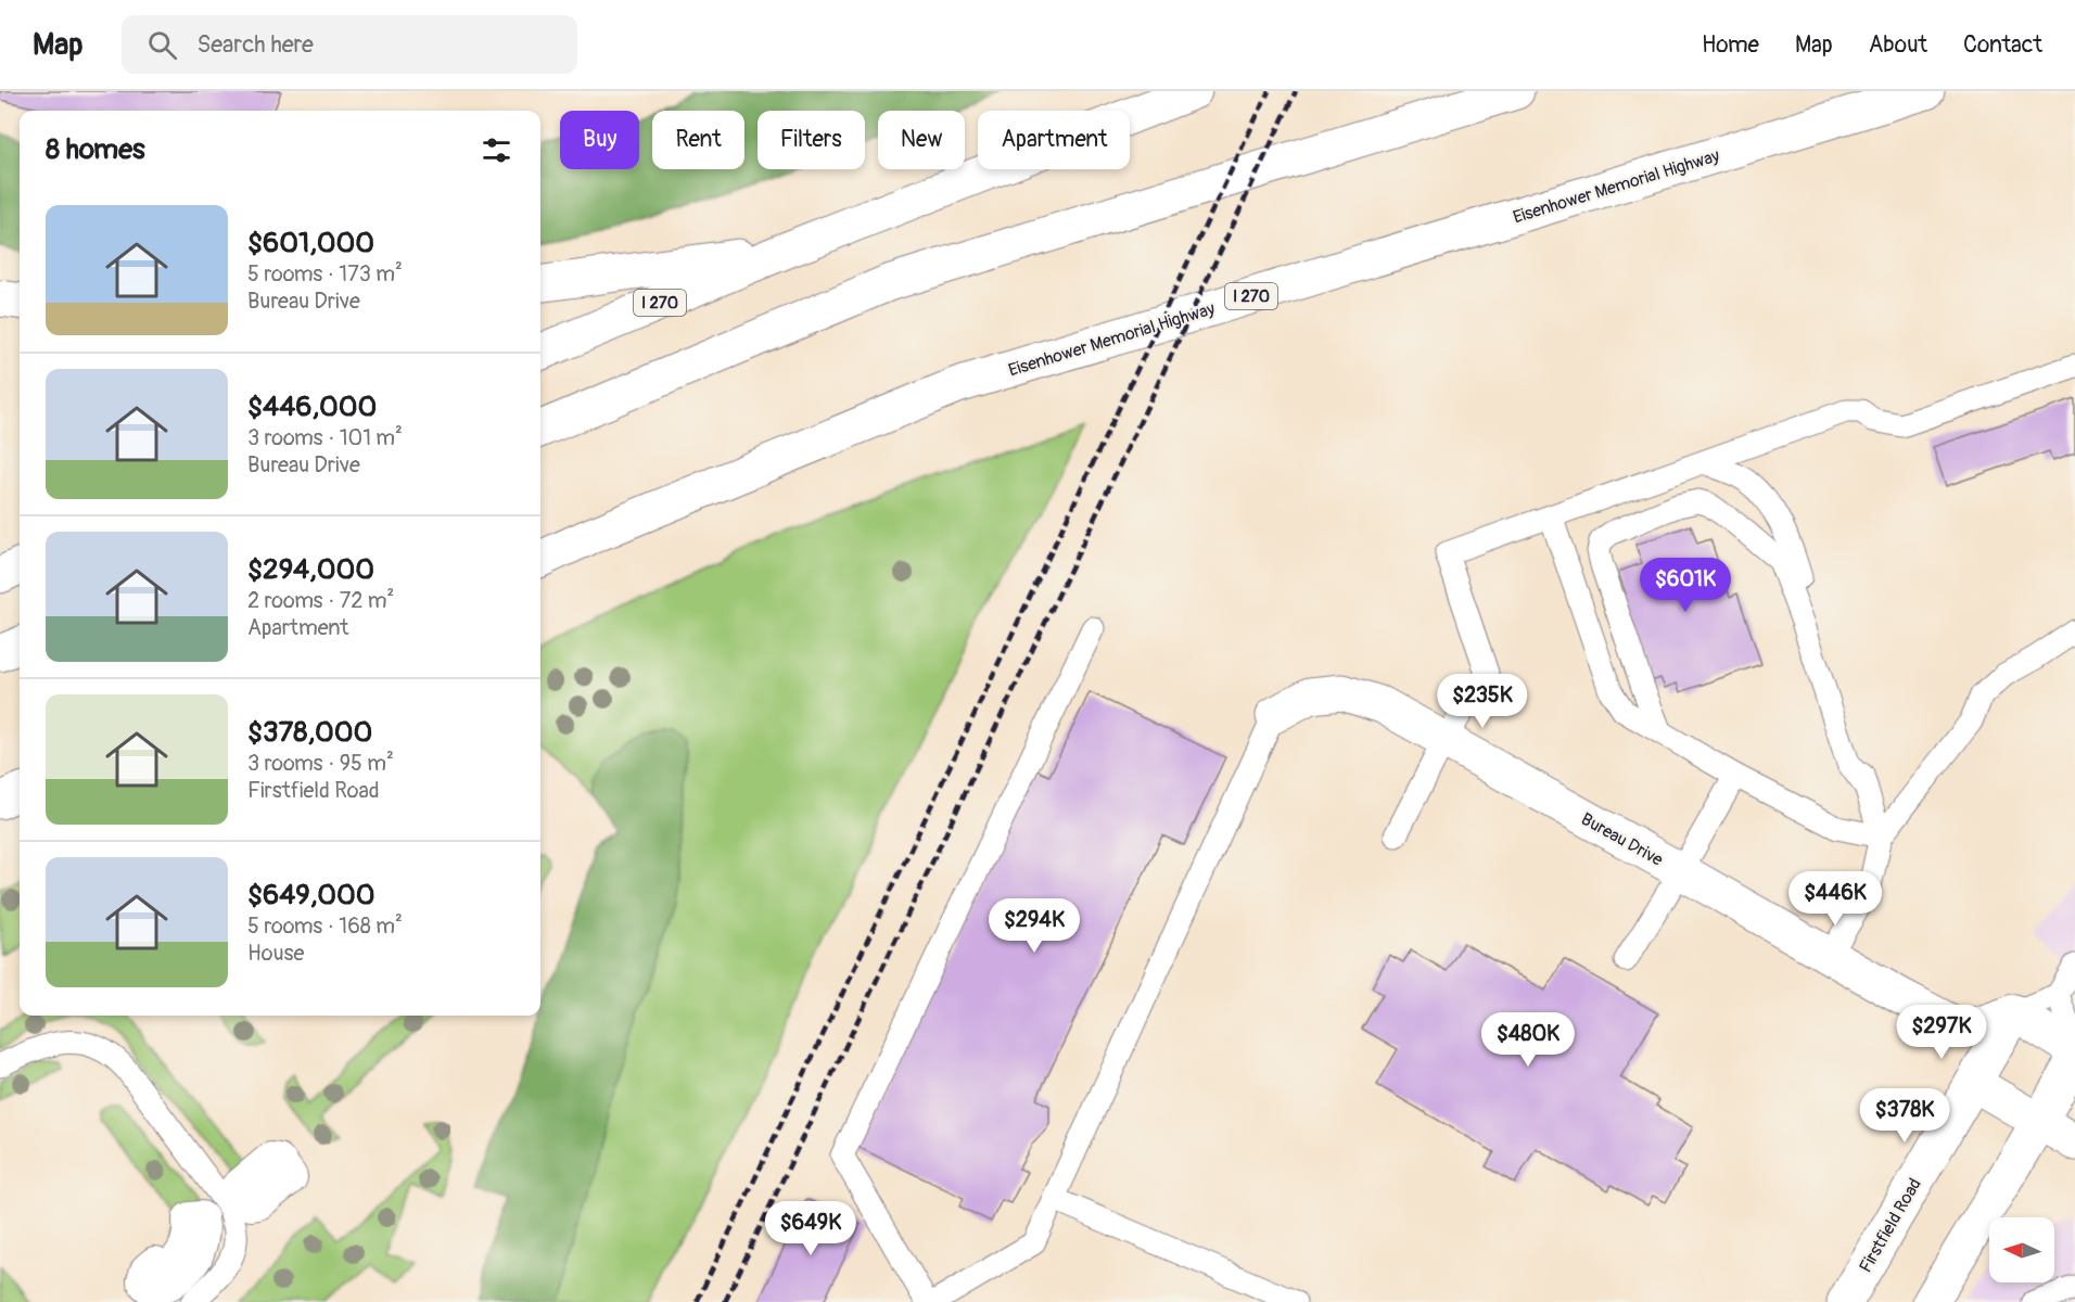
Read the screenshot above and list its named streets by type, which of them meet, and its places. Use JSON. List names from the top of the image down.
{
  "streets": {
    "main road": [
      "Eisenhower Memorial Highway",
      "I 270",
      "Bureau Drive",
      "Firstfield Road"
    ]
  },
  "north": "left",
  "page": {
    "header": "Map",
    "search": "Search here",
    "nav": [
      "Home",
      "Map",
      "About",
      "Contact"
    ],
    "chip": [
      "Buy",
      "Rent",
      "Filters",
      "New",
      "Apartment"
    ],
    "heading": "8 homes",
    "list": [
      {
        "name": "$601,000",
        "note": "5 rooms · 173 m² · Bureau Drive"
      },
      {
        "name": "$446,000",
        "note": "3 rooms · 101 m² · Bureau Drive"
      },
      {
        "name": "$294,000",
        "note": "2 rooms · 72 m² · Apartment"
      },
      {
        "name": "$378,000",
        "note": "3 rooms · 95 m² · Firstfield Road"
      },
      {
        "name": "$649,000",
        "note": "5 rooms · 168 m² · House"
      }
    ],
    "price": [
      "$601K",
      "$235K",
      "$446K",
      "$294K",
      "$297K",
      "$480K",
      "$378K",
      "$649K"
    ]
  }
}
